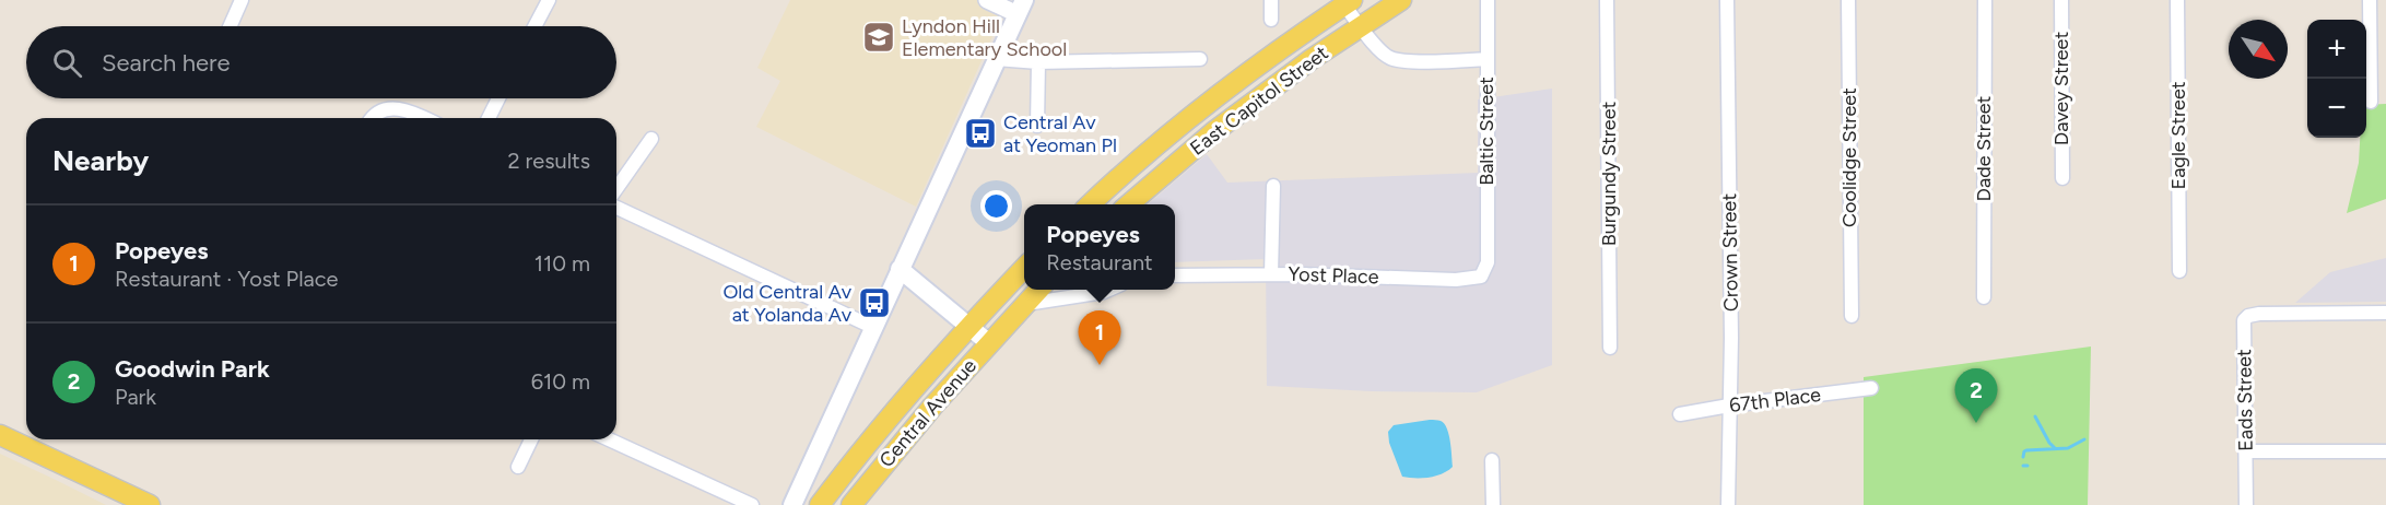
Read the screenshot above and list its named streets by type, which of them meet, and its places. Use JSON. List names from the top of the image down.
{
  "streets": {
    "main road": ["East Capitol Street", "Central Avenue"],
    "street": [
      "Davey Street",
      "Baltic Street",
      "Eagle Street",
      "Dade Street",
      "Coolidge Street",
      "Burgundy Street",
      "Crown Street",
      "Yost Place",
      "67th Place",
      "Eads Street"
    ]
  },
  "crossings": [
    ["Baltic Street", "Yost Place"],
    ["Crown Street", "67th Place"]
  ],
  "places": {
    "school or university": ["Lyndon Hill Elementary School"],
    "bus stop": ["Central Av at Yeoman Pl", "Old Central Av at Yolanda Av"]
  },
  "north": "bottom right",
  "page": {
    "map_buttons": ["+", "−"],
    "search": "Search here",
    "heading": ["Nearby", "2 results"],
    "list": [
      {
        "mark": "1",
        "name": "Popeyes",
        "note": "Restaurant · Yost Place",
        "value": "110 m"
      },
      {
        "mark": "2",
        "name": "Goodwin Park",
        "note": "Park",
        "value": "610 m"
      }
    ],
    "popup": ["Popeyes", "Restaurant"],
    "pins": ["1", "2"]
  }
}
